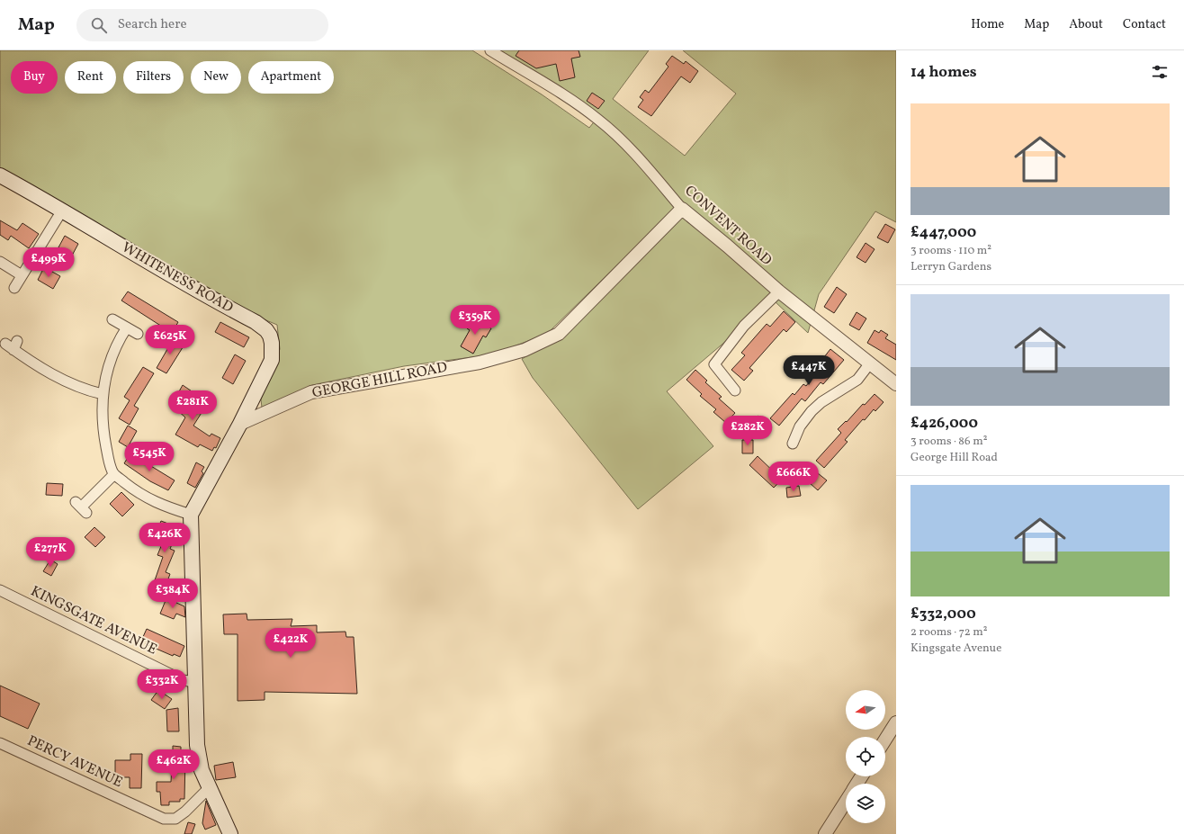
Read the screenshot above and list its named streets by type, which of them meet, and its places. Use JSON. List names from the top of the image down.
{
  "streets": {
    "main road": ["WHITENESS ROAD"],
    "street": [
      "CONVENT ROAD",
      "GEORGE HILL ROAD",
      "KINGSGATE AVENUE",
      "PERCY AVENUE"
    ]
  },
  "crossings": [
    ["CONVENT ROAD", "GEORGE HILL ROAD"],
    ["WHITENESS ROAD", "GEORGE HILL ROAD"]
  ],
  "north": "left",
  "page": {
    "header": "Map",
    "search": "Search here",
    "nav": [
      "Home",
      "Map",
      "About",
      "Contact"
    ],
    "heading": "14 homes",
    "chip": [
      "Buy",
      "Rent",
      "Filters",
      "New",
      "Apartment"
    ],
    "list": [
      {
        "name": "£447,000",
        "note": "3 rooms · 110 m² · Lerryn Gardens"
      },
      {
        "name": "£426,000",
        "note": "3 rooms · 86 m² · George Hill Road"
      },
      {
        "name": "£332,000",
        "note": "2 rooms · 72 m² · Kingsgate Avenue"
      }
    ],
    "price": [
      "£499K",
      "£359K",
      "£625K",
      "£447K",
      "£281K",
      "£282K",
      "£545K",
      "£666K",
      "£426K",
      "£277K",
      "£384K",
      "£422K",
      "£332K",
      "£462K"
    ]
  }
}
